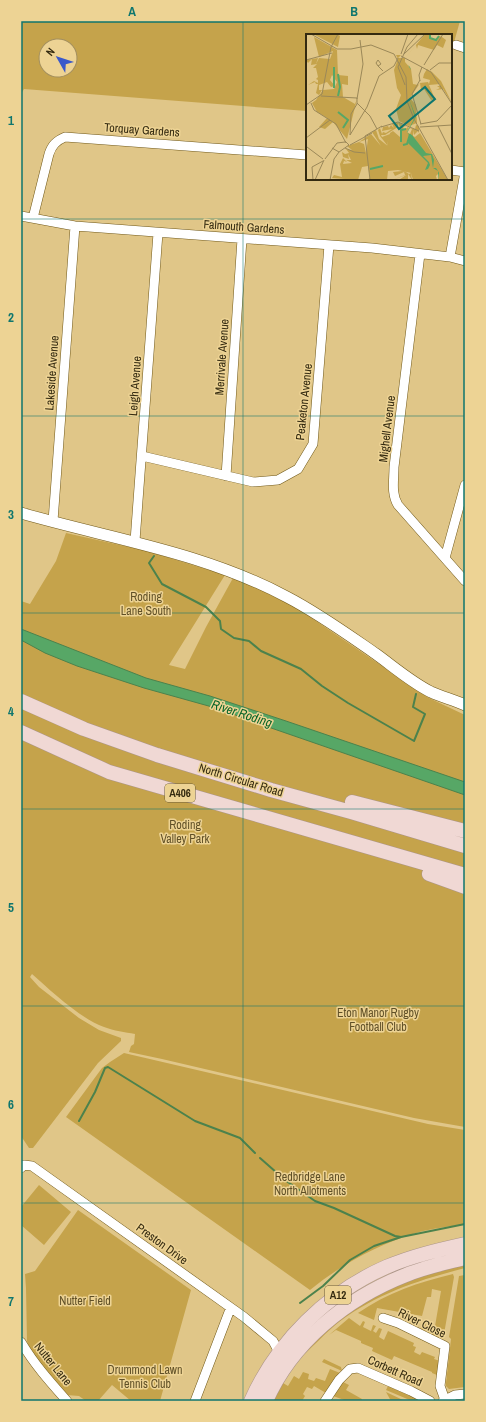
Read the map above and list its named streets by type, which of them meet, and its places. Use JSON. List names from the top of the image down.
{
  "streets": {
    "highway": ["North Circular Road", "A406", "A12"],
    "street": [
      "Torquay Gardens",
      "Falmouth Gardens",
      "Merrivale Avenue",
      "Lakeside Avenue",
      "Leigh Avenue",
      "Peaketon Avenue",
      "Mighell Avenue",
      "Preston Drive",
      "River Close",
      "Nutter Lane",
      "Corbett Road"
    ]
  },
  "crossings": [
    ["Torquay Gardens", "Falmouth Gardens"],
    ["Falmouth Gardens", "Merrivale Avenue"],
    ["Falmouth Gardens", "Lakeside Avenue"],
    ["Falmouth Gardens", "Leigh Avenue"],
    ["Falmouth Gardens", "Peaketon Avenue"],
    ["Falmouth Gardens", "Mighell Avenue"],
    ["Merrivale Avenue", "Peaketon Avenue"],
    ["Leigh Avenue", "Peaketon Avenue"],
    ["North Circular Road", "A406"],
    ["Preston Drive", "A12"]
  ],
  "water": ["River Roding"],
  "parks": [
    "Roding Lane South",
    "Roding Valley Park",
    "Eton Manor Rugby Football Club",
    "Redbridge Lane North Allotments",
    "Nutter Field",
    "Drummond Lawn Tennis Club"
  ],
  "north": "top left",
  "grid": {
    "columns": ["A", "B"],
    "rows": [
      "1",
      "2",
      "3",
      "4",
      "5",
      "6",
      "7"
    ]
  }
}
